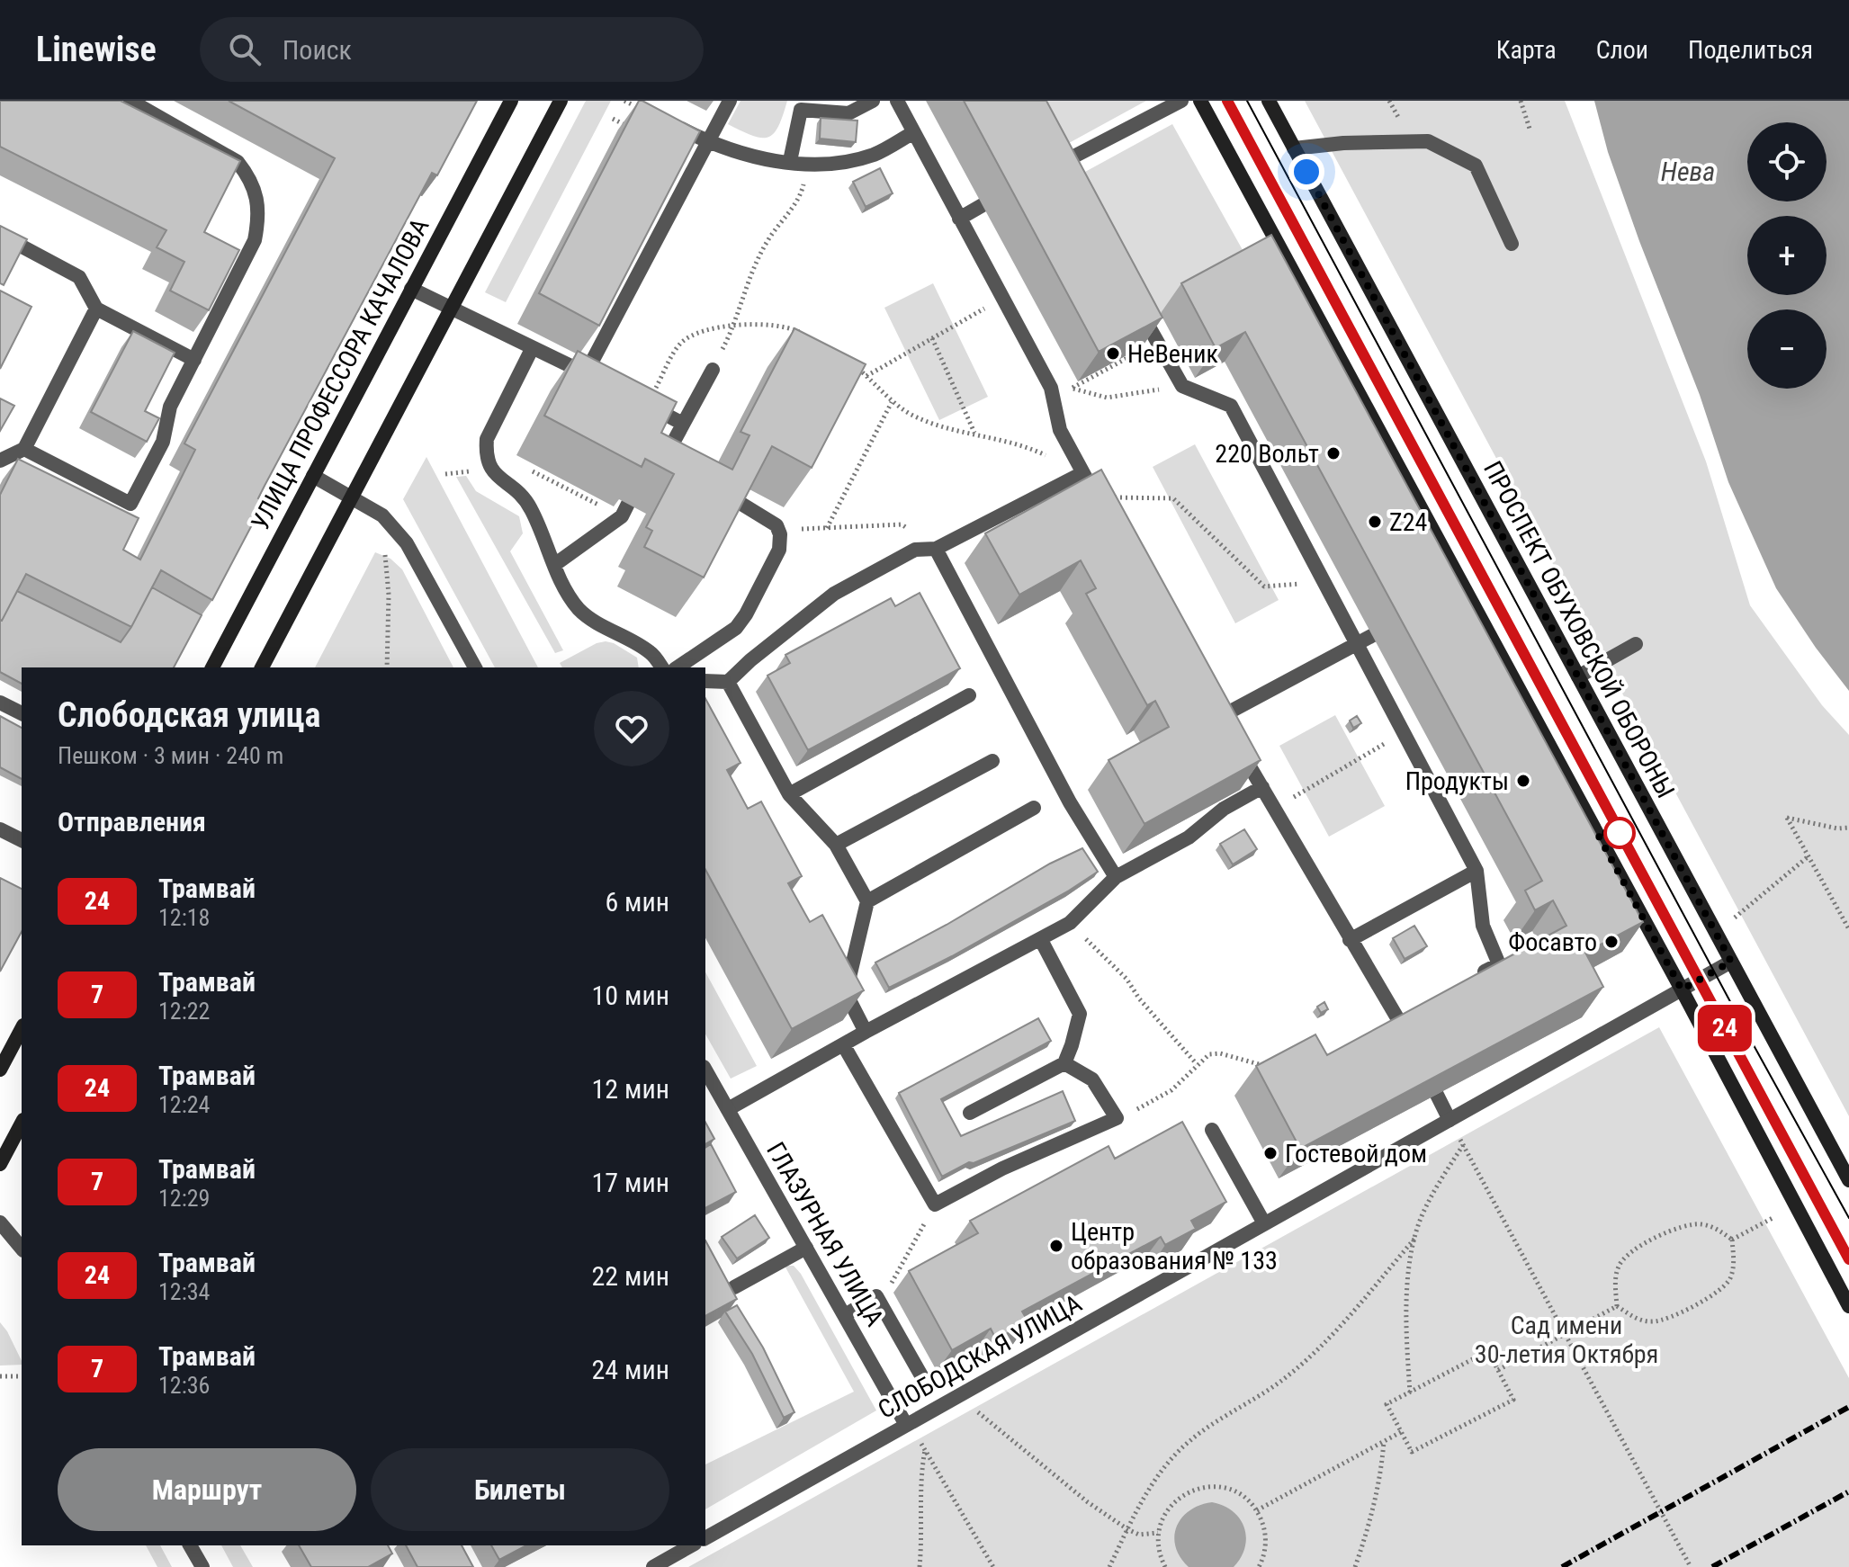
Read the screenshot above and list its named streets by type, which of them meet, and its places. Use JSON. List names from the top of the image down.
{
  "streets": {
    "main road": ["УЛИЦА ПРОФЕССОРА КАЧАЛОВА", "ПРОСПЕКТ ОБУХОВСКОЙ ОБОРОНЫ"],
    "street": ["ГЛАЗУРНАЯ УЛИЦА", "СЛОБОДСКАЯ УЛИЦА"]
  },
  "crossings": [
    ["ПРОСПЕКТ ОБУХОВСКОЙ ОБОРОНЫ", "СЛОБОДСКАЯ УЛИЦА"],
    ["ГЛАЗУРНАЯ УЛИЦА", "СЛОБОДСКАЯ УЛИЦА"]
  ],
  "water": ["Нева"],
  "parks": ["Сад имени 30-летия Октября"],
  "places": [
    "НеВеник",
    "220 Вольт",
    "Z24",
    "Продукты",
    "Фосавто",
    "Гостевой дом",
    "Центр образования № 133"
  ],
  "lines": ["tram line 24"],
  "page": {
    "header": "Linewise",
    "search": "Поиск",
    "nav": ["Карта", "Слои", "Поделиться"],
    "on_map": "24",
    "map_buttons": ["+", "−"],
    "heading": [
      ["Слободская улица", "Пешком · 3 мин · 240 m"],
      "Отправления"
    ],
    "list": [
      {
        "mark": "24",
        "name": "Трамвай",
        "note": "12:18",
        "value": "6 мин"
      },
      {
        "mark": "7",
        "name": "Трамвай",
        "note": "12:22",
        "value": "10 мин"
      },
      {
        "mark": "24",
        "name": "Трамвай",
        "note": "12:24",
        "value": "12 мин"
      },
      {
        "mark": "7",
        "name": "Трамвай",
        "note": "12:29",
        "value": "17 мин"
      },
      {
        "mark": "24",
        "name": "Трамвай",
        "note": "12:34",
        "value": "22 мин"
      },
      {
        "mark": "7",
        "name": "Трамвай",
        "note": "12:36",
        "value": "24 мин"
      }
    ],
    "buttons": ["Маршрут", "Билеты"]
  }
}
